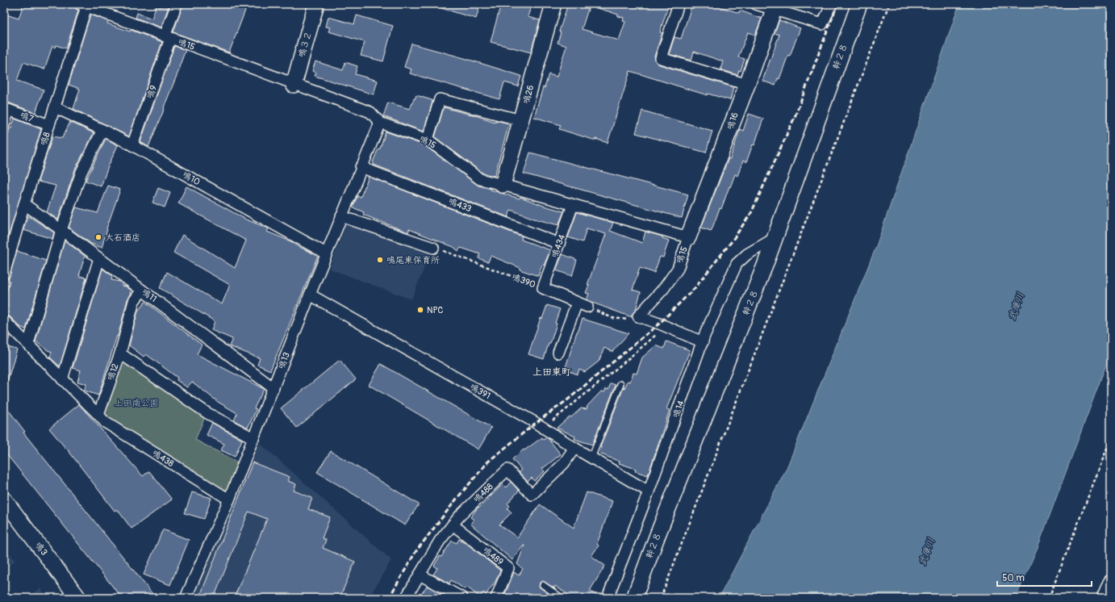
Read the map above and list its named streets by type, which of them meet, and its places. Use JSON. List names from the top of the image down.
{
  "streets": {
    "street": [
      "鳴15",
      "鳴３２",
      "幹２８",
      "鳴9",
      "鳴26",
      "鳴7",
      "鳴16",
      "鳴8",
      "鳴10",
      "鳴433",
      "鳴434",
      "鳴390",
      "鳴11",
      "鳴13",
      "鳴12",
      "鳴391",
      "鳴14",
      "鳴438",
      "鳴488",
      "鳴3",
      "鳴489"
    ]
  },
  "crossings": [
    ["鳴15", "鳴３２"],
    ["鳴15", "鳴9"],
    ["鳴15", "鳴26"],
    ["鳴15", "鳴16"],
    ["鳴15", "鳴8"],
    ["鳴15", "鳴434"],
    ["鳴15", "鳴13"],
    ["幹２８", "鳴14"],
    ["鳴9", "鳴10"],
    ["鳴7", "鳴8"],
    ["鳴8", "鳴10"],
    ["鳴8", "鳴11"],
    ["鳴10", "鳴13"],
    ["鳴433", "鳴434"],
    ["鳴433", "鳴13"],
    ["鳴434", "鳴390"],
    ["鳴11", "鳴13"],
    ["鳴13", "鳴12"],
    ["鳴13", "鳴391"],
    ["鳴13", "鳴438"],
    ["鳴12", "鳴438"],
    ["鳴391", "鳴14"],
    ["鳴391", "鳴488"],
    ["鳴488", "鳴489"]
  ],
  "districts": ["上田東町"],
  "water": ["武庫川"],
  "parks": ["上田南公園"],
  "places": ["大石酒店", "鳴尾東保育所", "NPC"],
  "scale_bar": "50 m"
}
